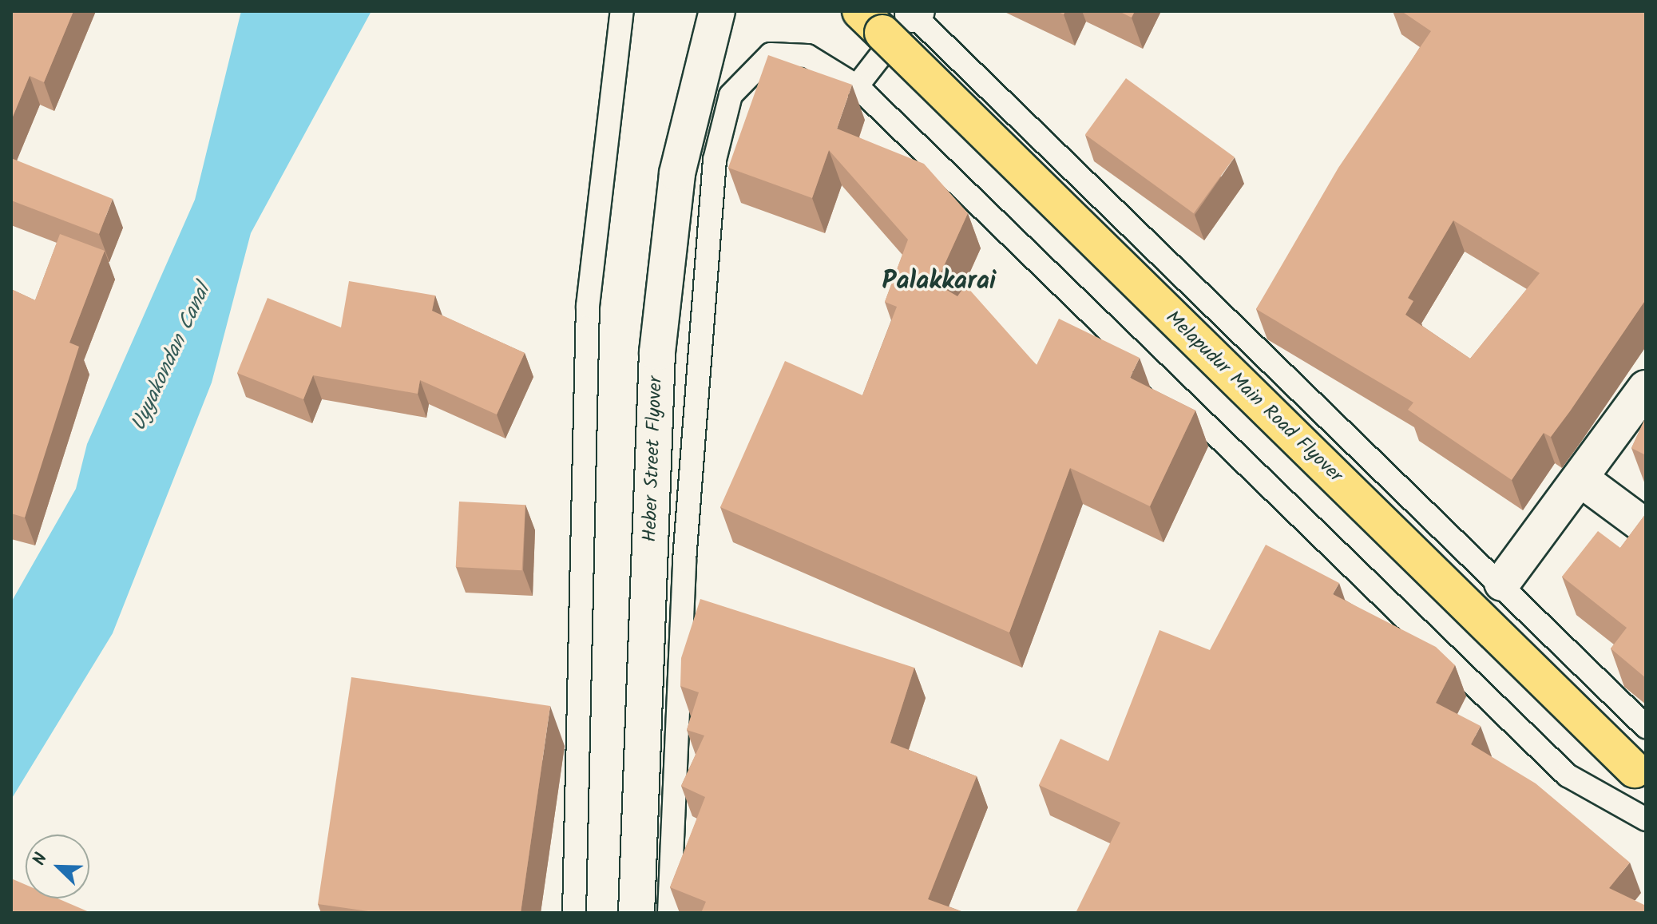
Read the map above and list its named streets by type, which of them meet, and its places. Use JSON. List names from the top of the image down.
{
  "streets": {
    "main road": ["Melapudur Main Road Flyover"],
    "street": ["Heber Street Flyover"]
  },
  "districts": ["Palakkarai"],
  "water": ["Uyyakondan Canal"],
  "north": "top left"
}
